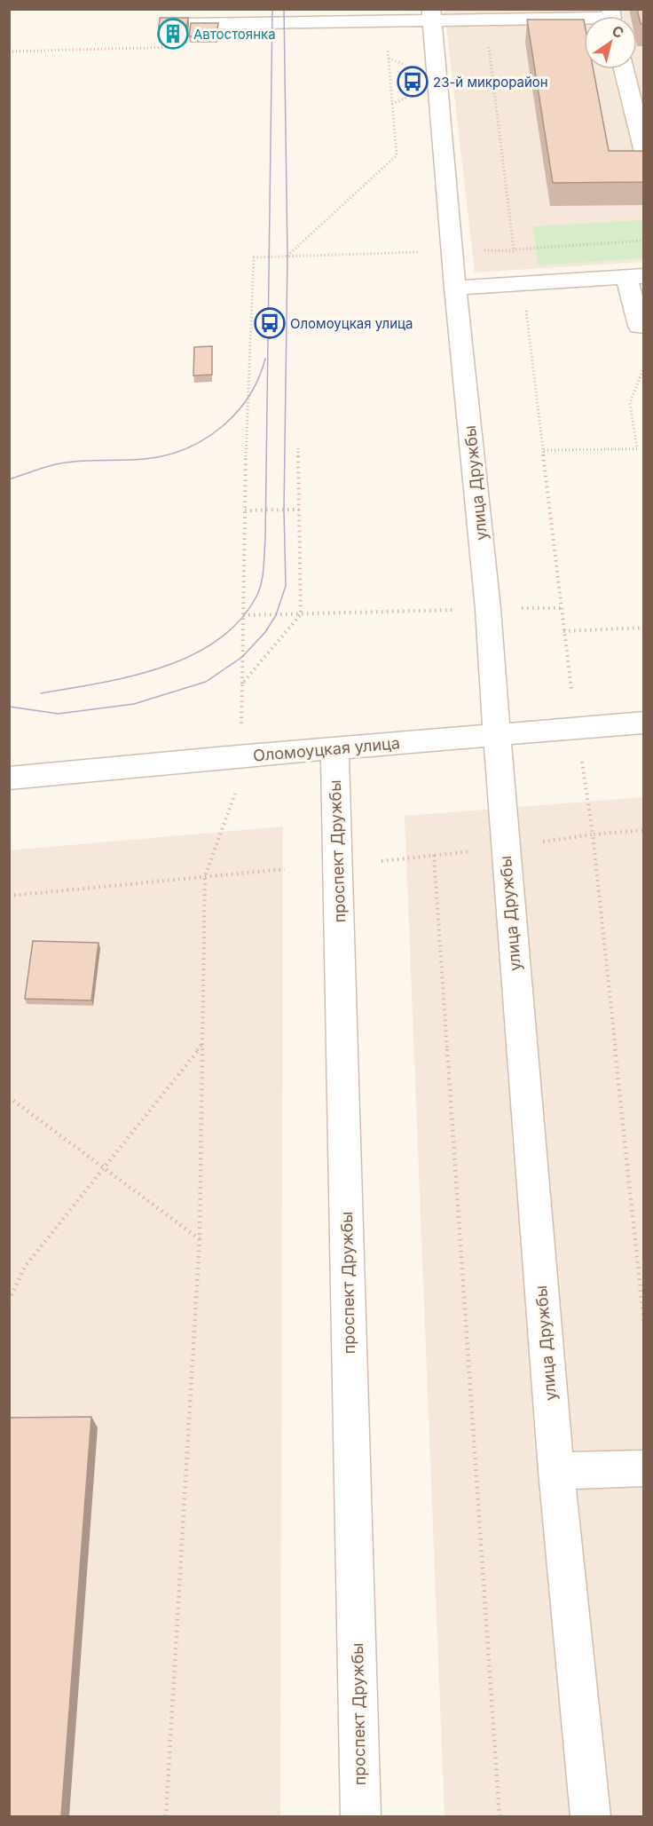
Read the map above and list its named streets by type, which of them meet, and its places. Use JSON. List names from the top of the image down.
{
  "streets": {
    "street": ["улица Дружбы", "Оломоуцкая улица", "проспект Дружбы"]
  },
  "crossings": [
    ["улица Дружбы", "Оломоуцкая улица"],
    ["Оломоуцкая улица", "проспект Дружбы"]
  ],
  "places": {
    "building": ["Автостоянка"],
    "bus stop": ["23-й микрорайон", "Оломоуцкая улица"]
  },
  "north": "top right"
}
